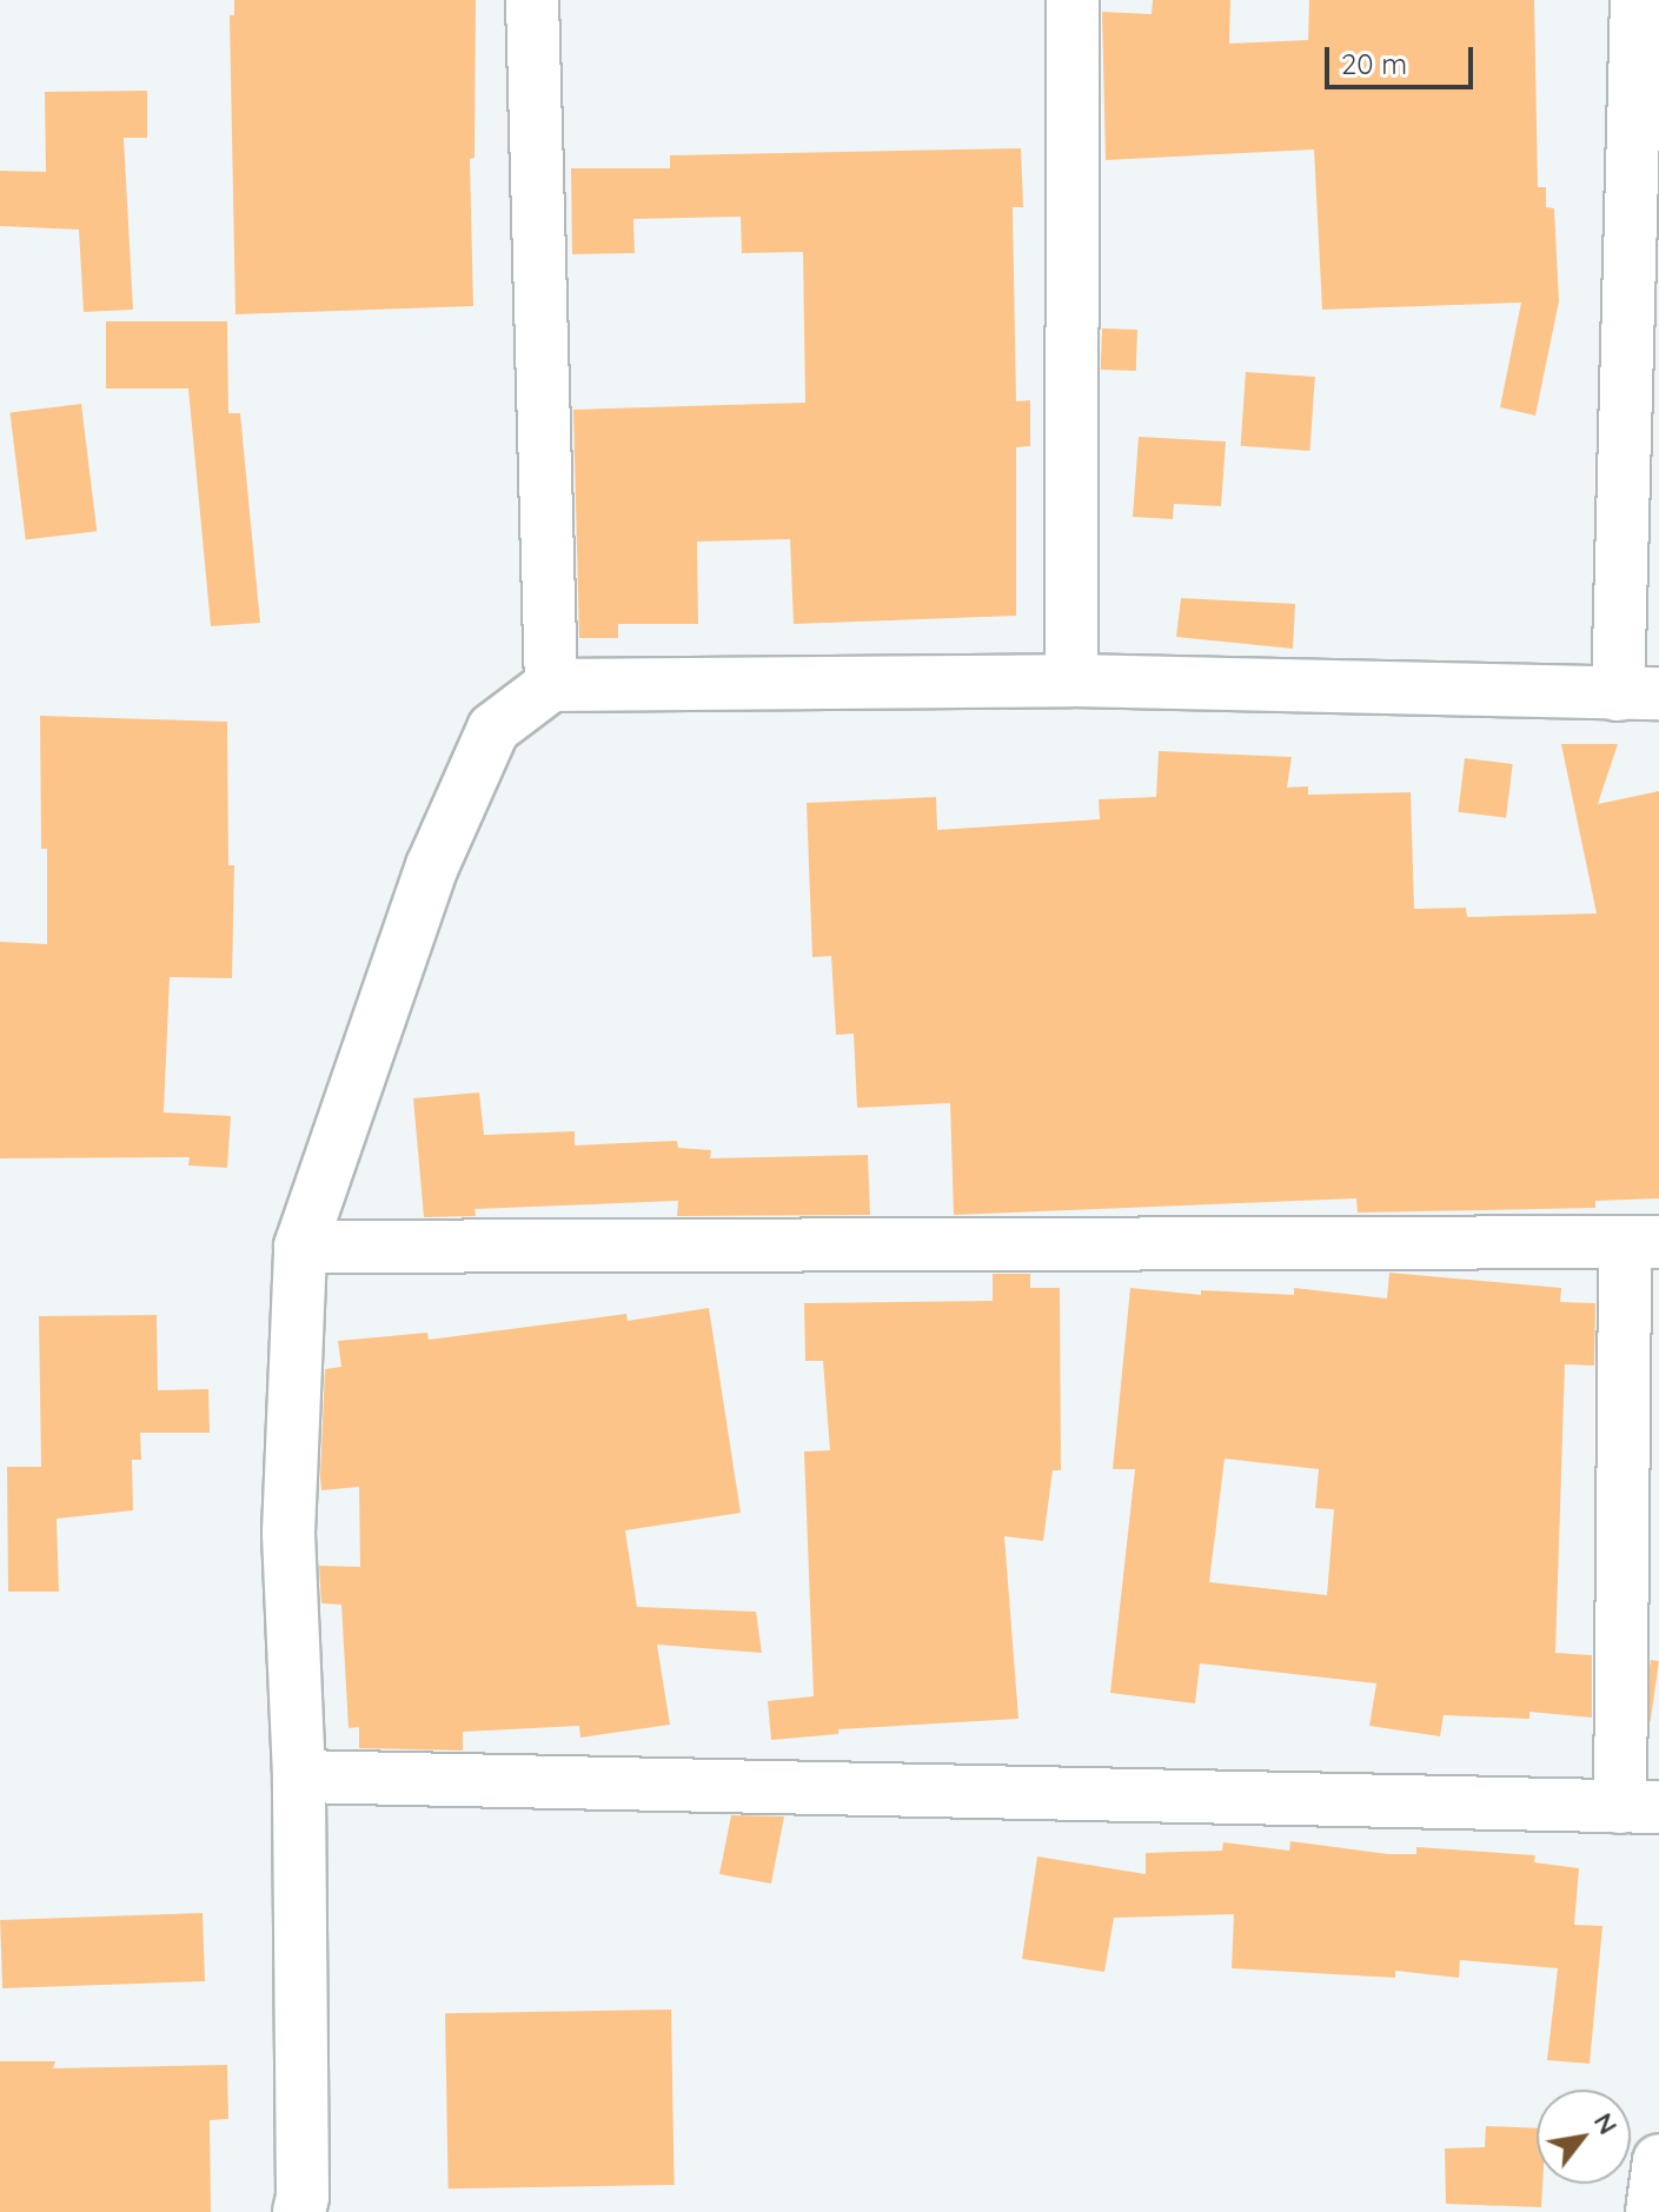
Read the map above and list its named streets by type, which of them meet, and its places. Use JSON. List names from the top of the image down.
{
  "scale_bar": "20 m",
  "north": "top right"
}
